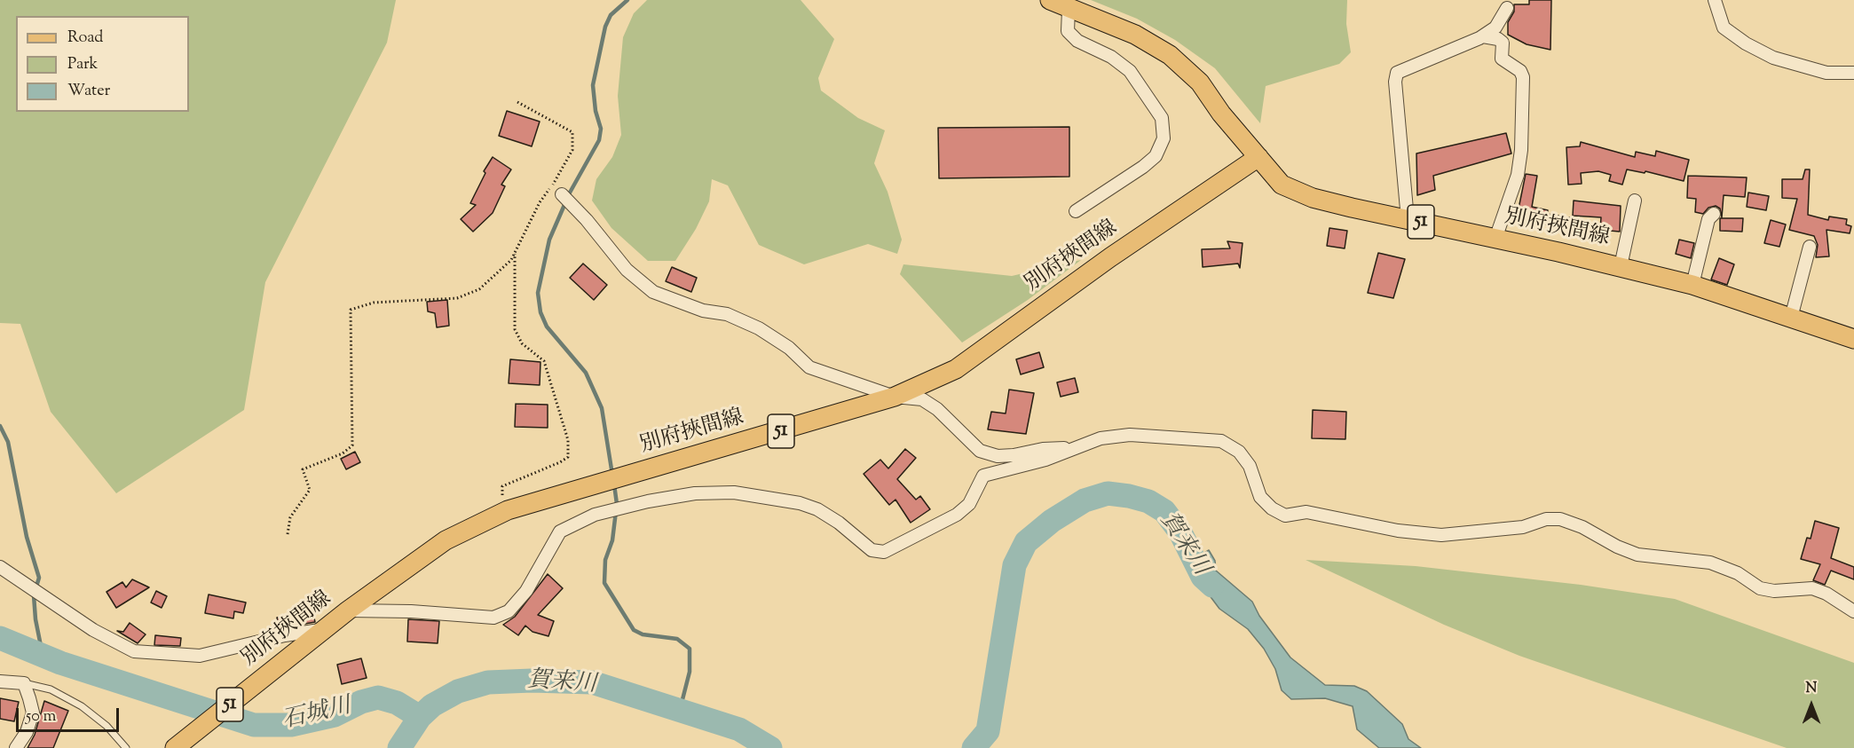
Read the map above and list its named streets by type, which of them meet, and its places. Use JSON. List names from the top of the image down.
{
  "streets": {
    "main road": ["51", "別府挾間線"]
  },
  "water": ["賀来川", "石城川"],
  "legend": ["Road", "Park", "Water"],
  "scale_bar": "50 m",
  "north": "top"
}
